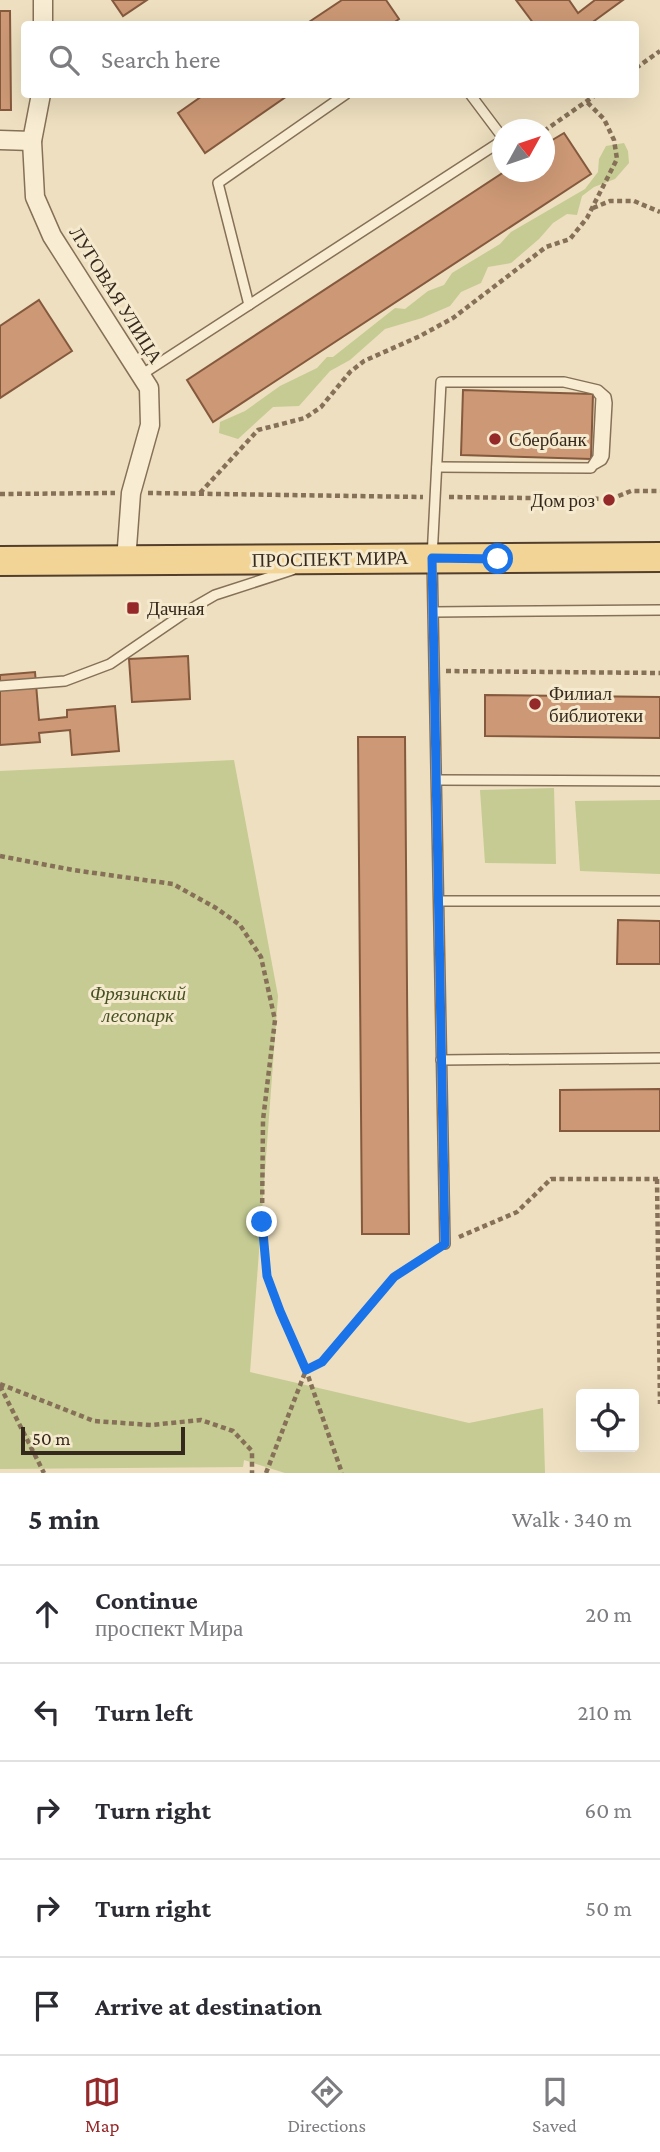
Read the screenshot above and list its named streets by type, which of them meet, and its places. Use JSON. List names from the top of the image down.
{
  "streets": {
    "main road": ["ПРОСПЕКТ МИРА"],
    "street": ["ЛУГОВАЯ УЛИЦА"]
  },
  "crossings": [
    ["ЛУГОВАЯ УЛИЦА", "ПРОСПЕКТ МИРА"]
  ],
  "parks": ["Фрязинский лесопарк"],
  "places": {
    "other": ["Сбербанк", "Дом роз", "Филиал библиотеки"],
    "transit": ["Дачная"]
  },
  "scale_bar": "50 m",
  "north": "top right",
  "page": {
    "search": "Search here",
    "scale": "50 m",
    "heading": ["5 min", "Walk · 340 m"],
    "list": [
      ["Continue", "проспект Мира", "20 m"],
      ["Turn left", "210 m"],
      ["Turn right", "60 m"],
      ["Turn right", "50 m"],
      "Arrive at destination"
    ],
    "nav": ["Map", "Directions", "Saved"]
  }
}
